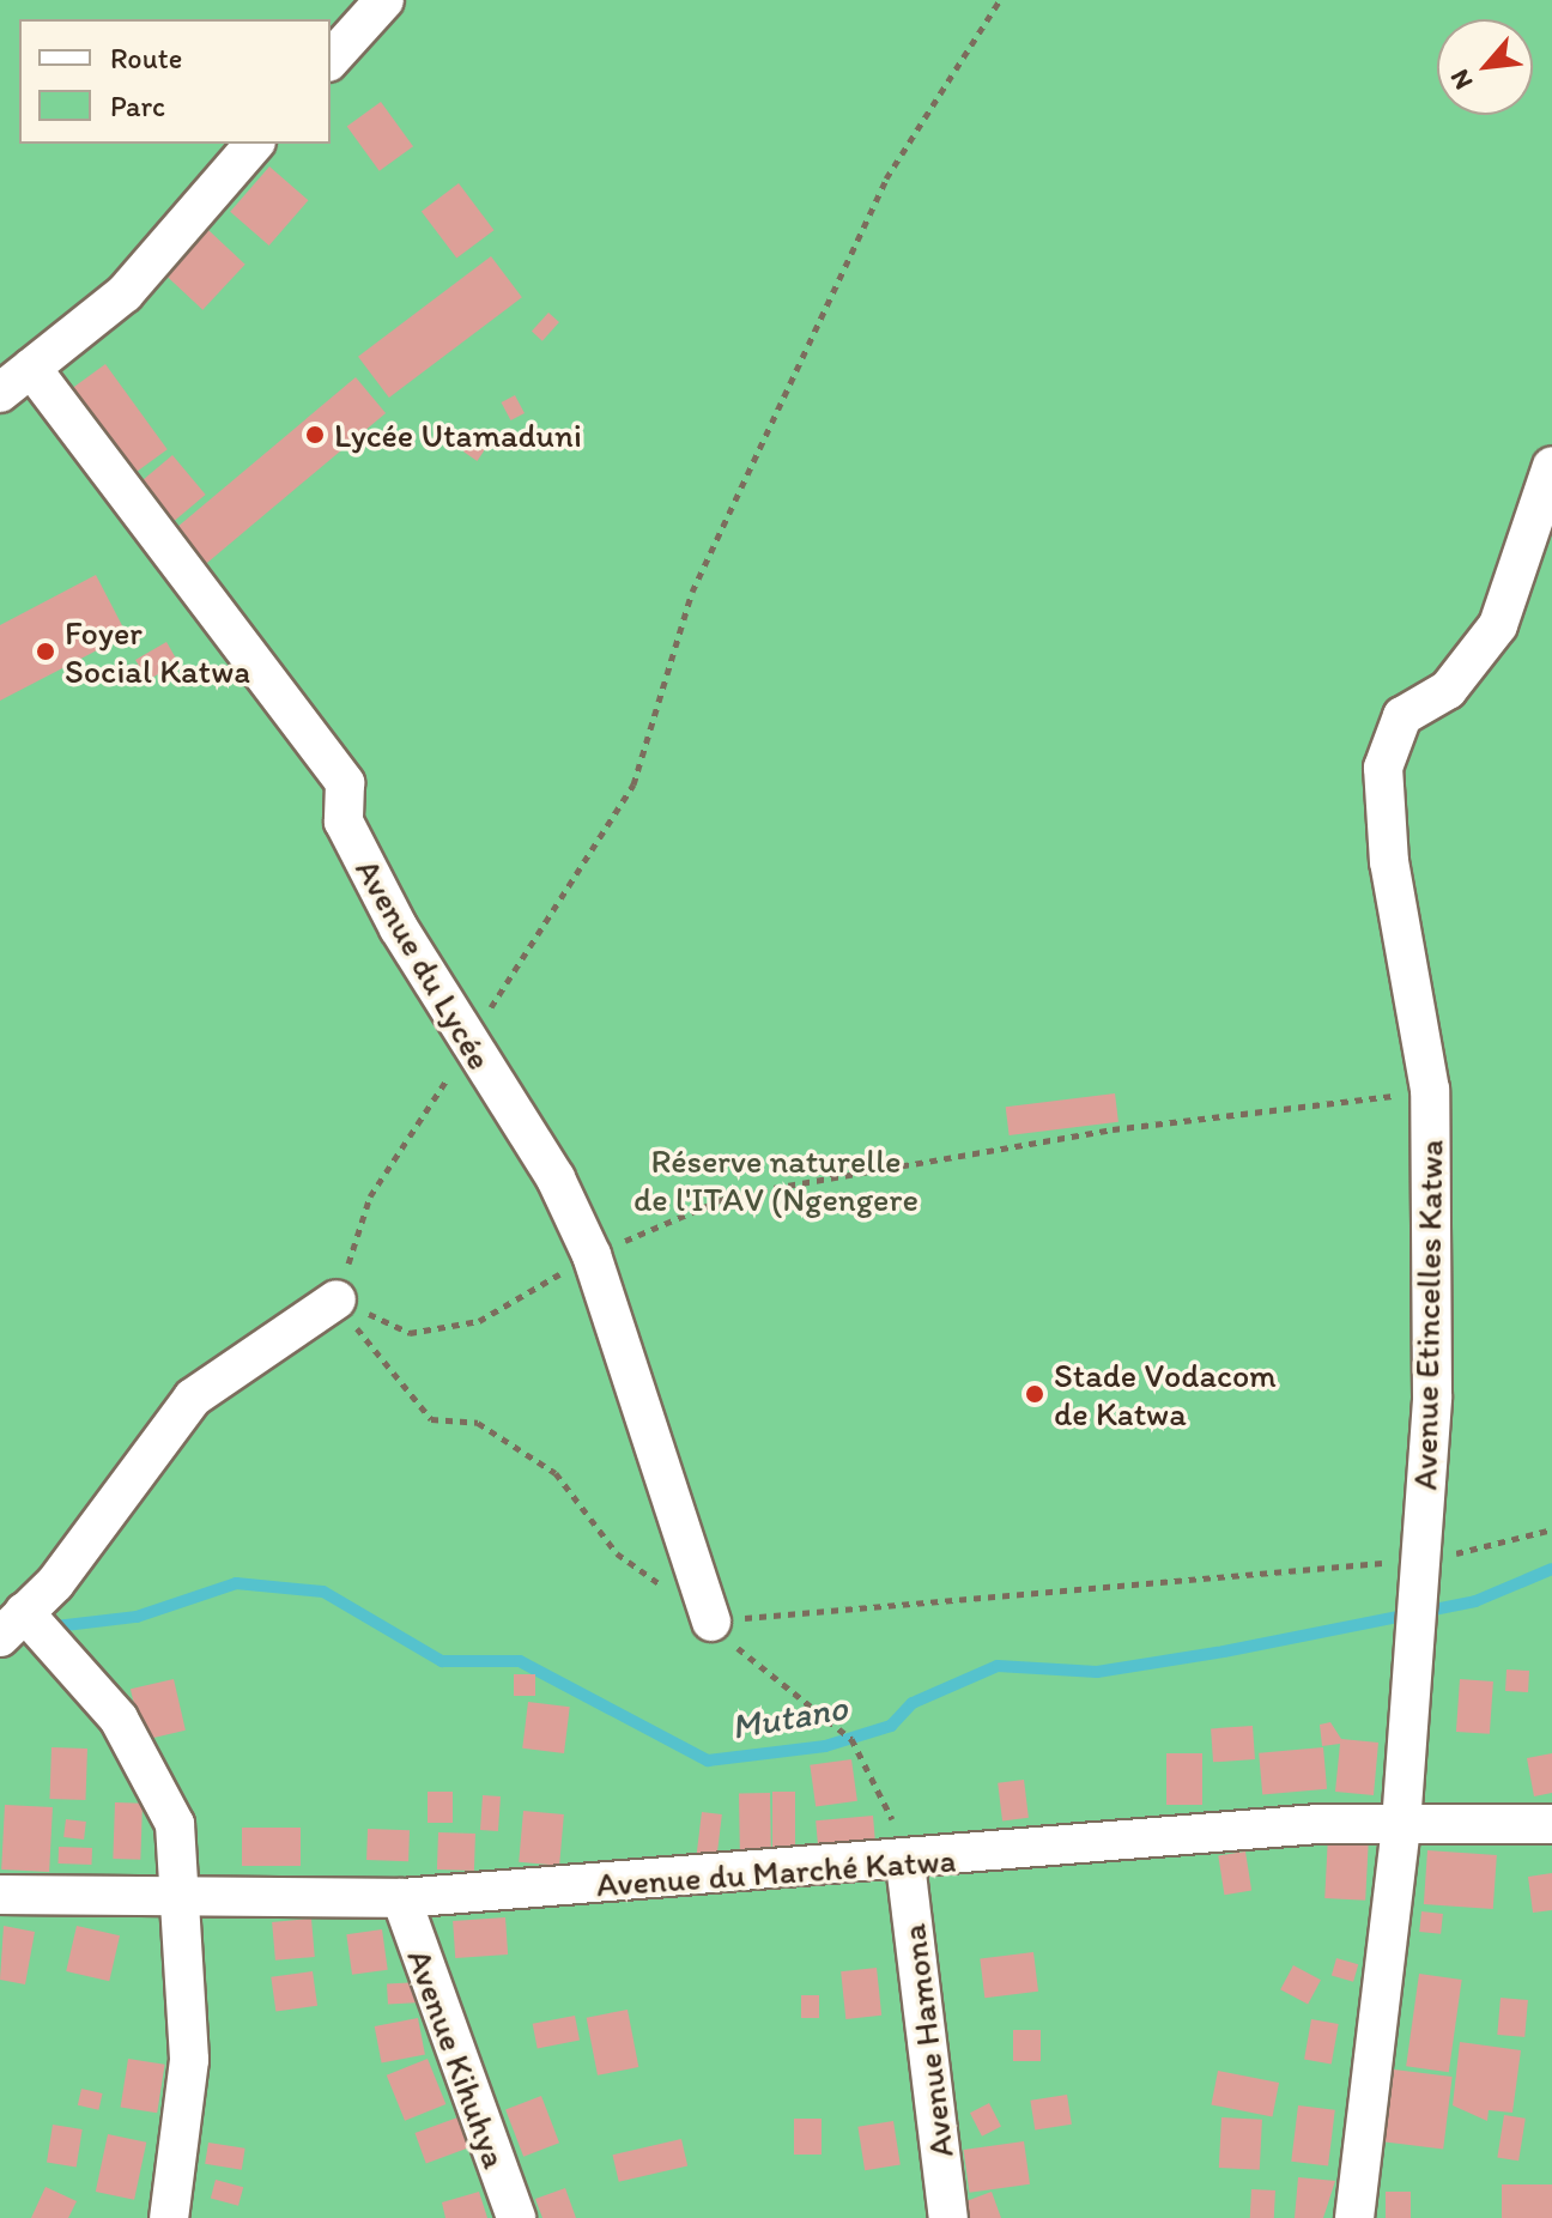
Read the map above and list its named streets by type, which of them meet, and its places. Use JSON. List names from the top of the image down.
{
  "streets": {
    "street": [
      "Avenue du Lycée",
      "Avenue Etincelles Katwa",
      "Avenue du Marché Katwa",
      "Avenue Hamona",
      "Avenue Kihuhya"
    ]
  },
  "crossings": [
    ["Avenue Etincelles Katwa", "Avenue du Marché Katwa"],
    ["Avenue du Marché Katwa", "Avenue Hamona"],
    ["Avenue du Marché Katwa", "Avenue Kihuhya"]
  ],
  "water": ["Mutano"],
  "parks": ["Réserve naturelle de l'ITAV (Ngengere"],
  "places": ["Lycée Utamaduni", "Foyer Social Katwa", "Stade Vodacom de Katwa"],
  "legend": ["Route", "Parc"],
  "north": "bottom left"
}
